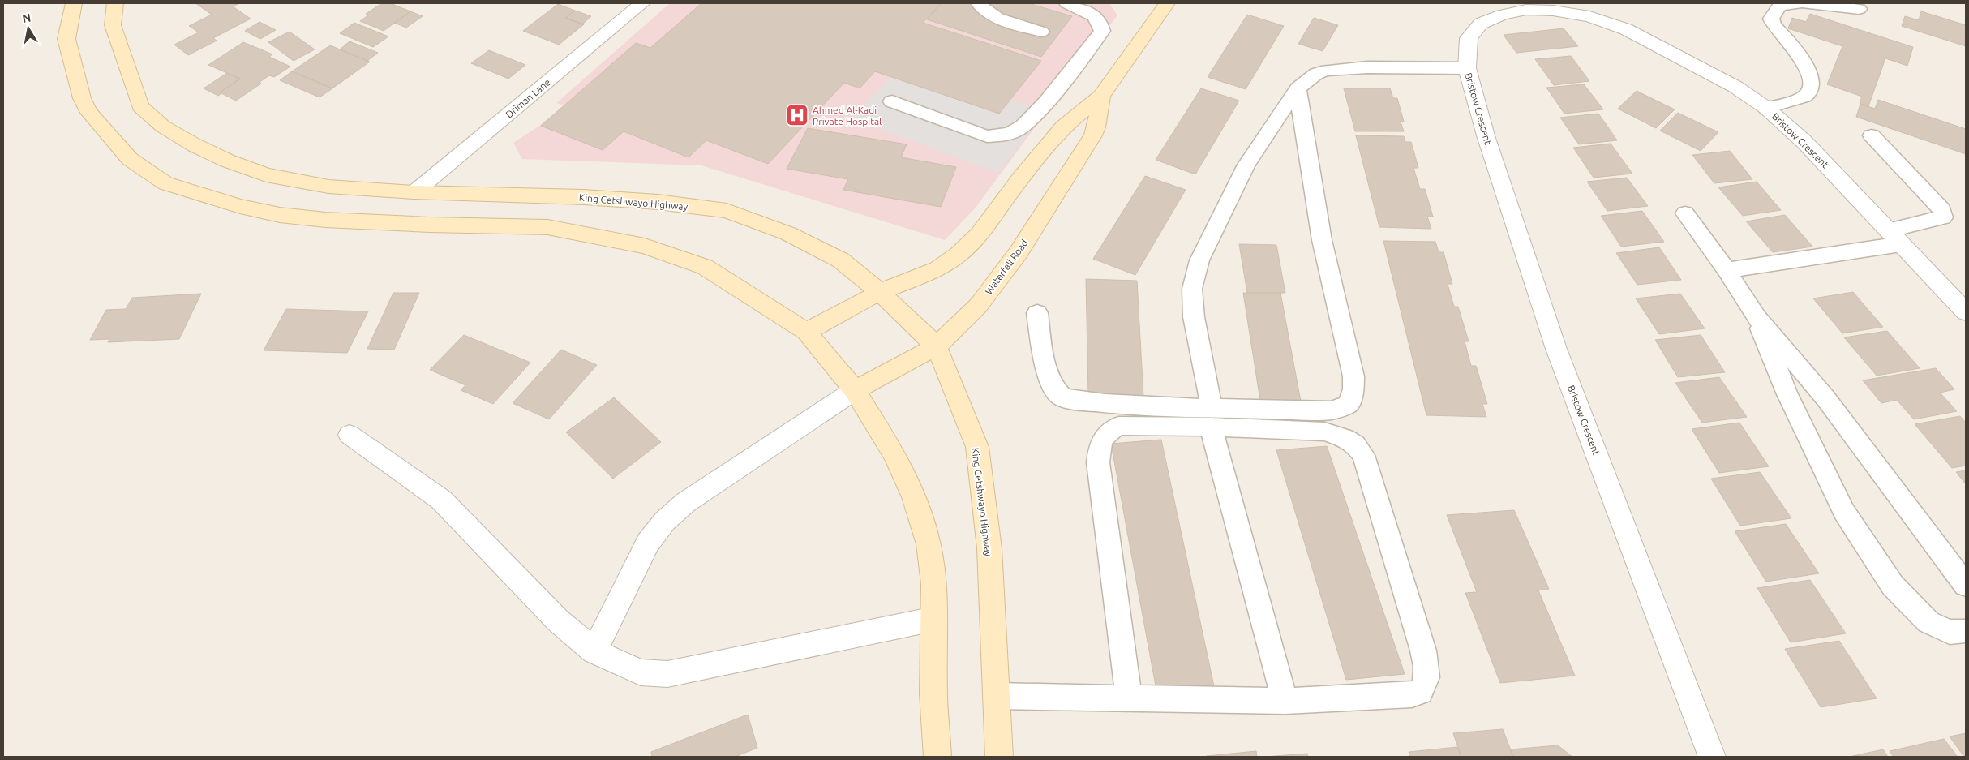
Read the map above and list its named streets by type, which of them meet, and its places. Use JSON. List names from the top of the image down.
{
  "streets": {
    "main road": ["King Cetshwayo Highway", "Waterfall Road"],
    "street": ["Driman Lane", "Bristow Crescent"]
  },
  "crossings": [
    ["Driman Lane", "King Cetshwayo Highway"],
    ["King Cetshwayo Highway", "Waterfall Road"]
  ],
  "places": {
    "hospital": ["Ahmed Al-Kadi Private Hospital"]
  },
  "north": "top"
}
